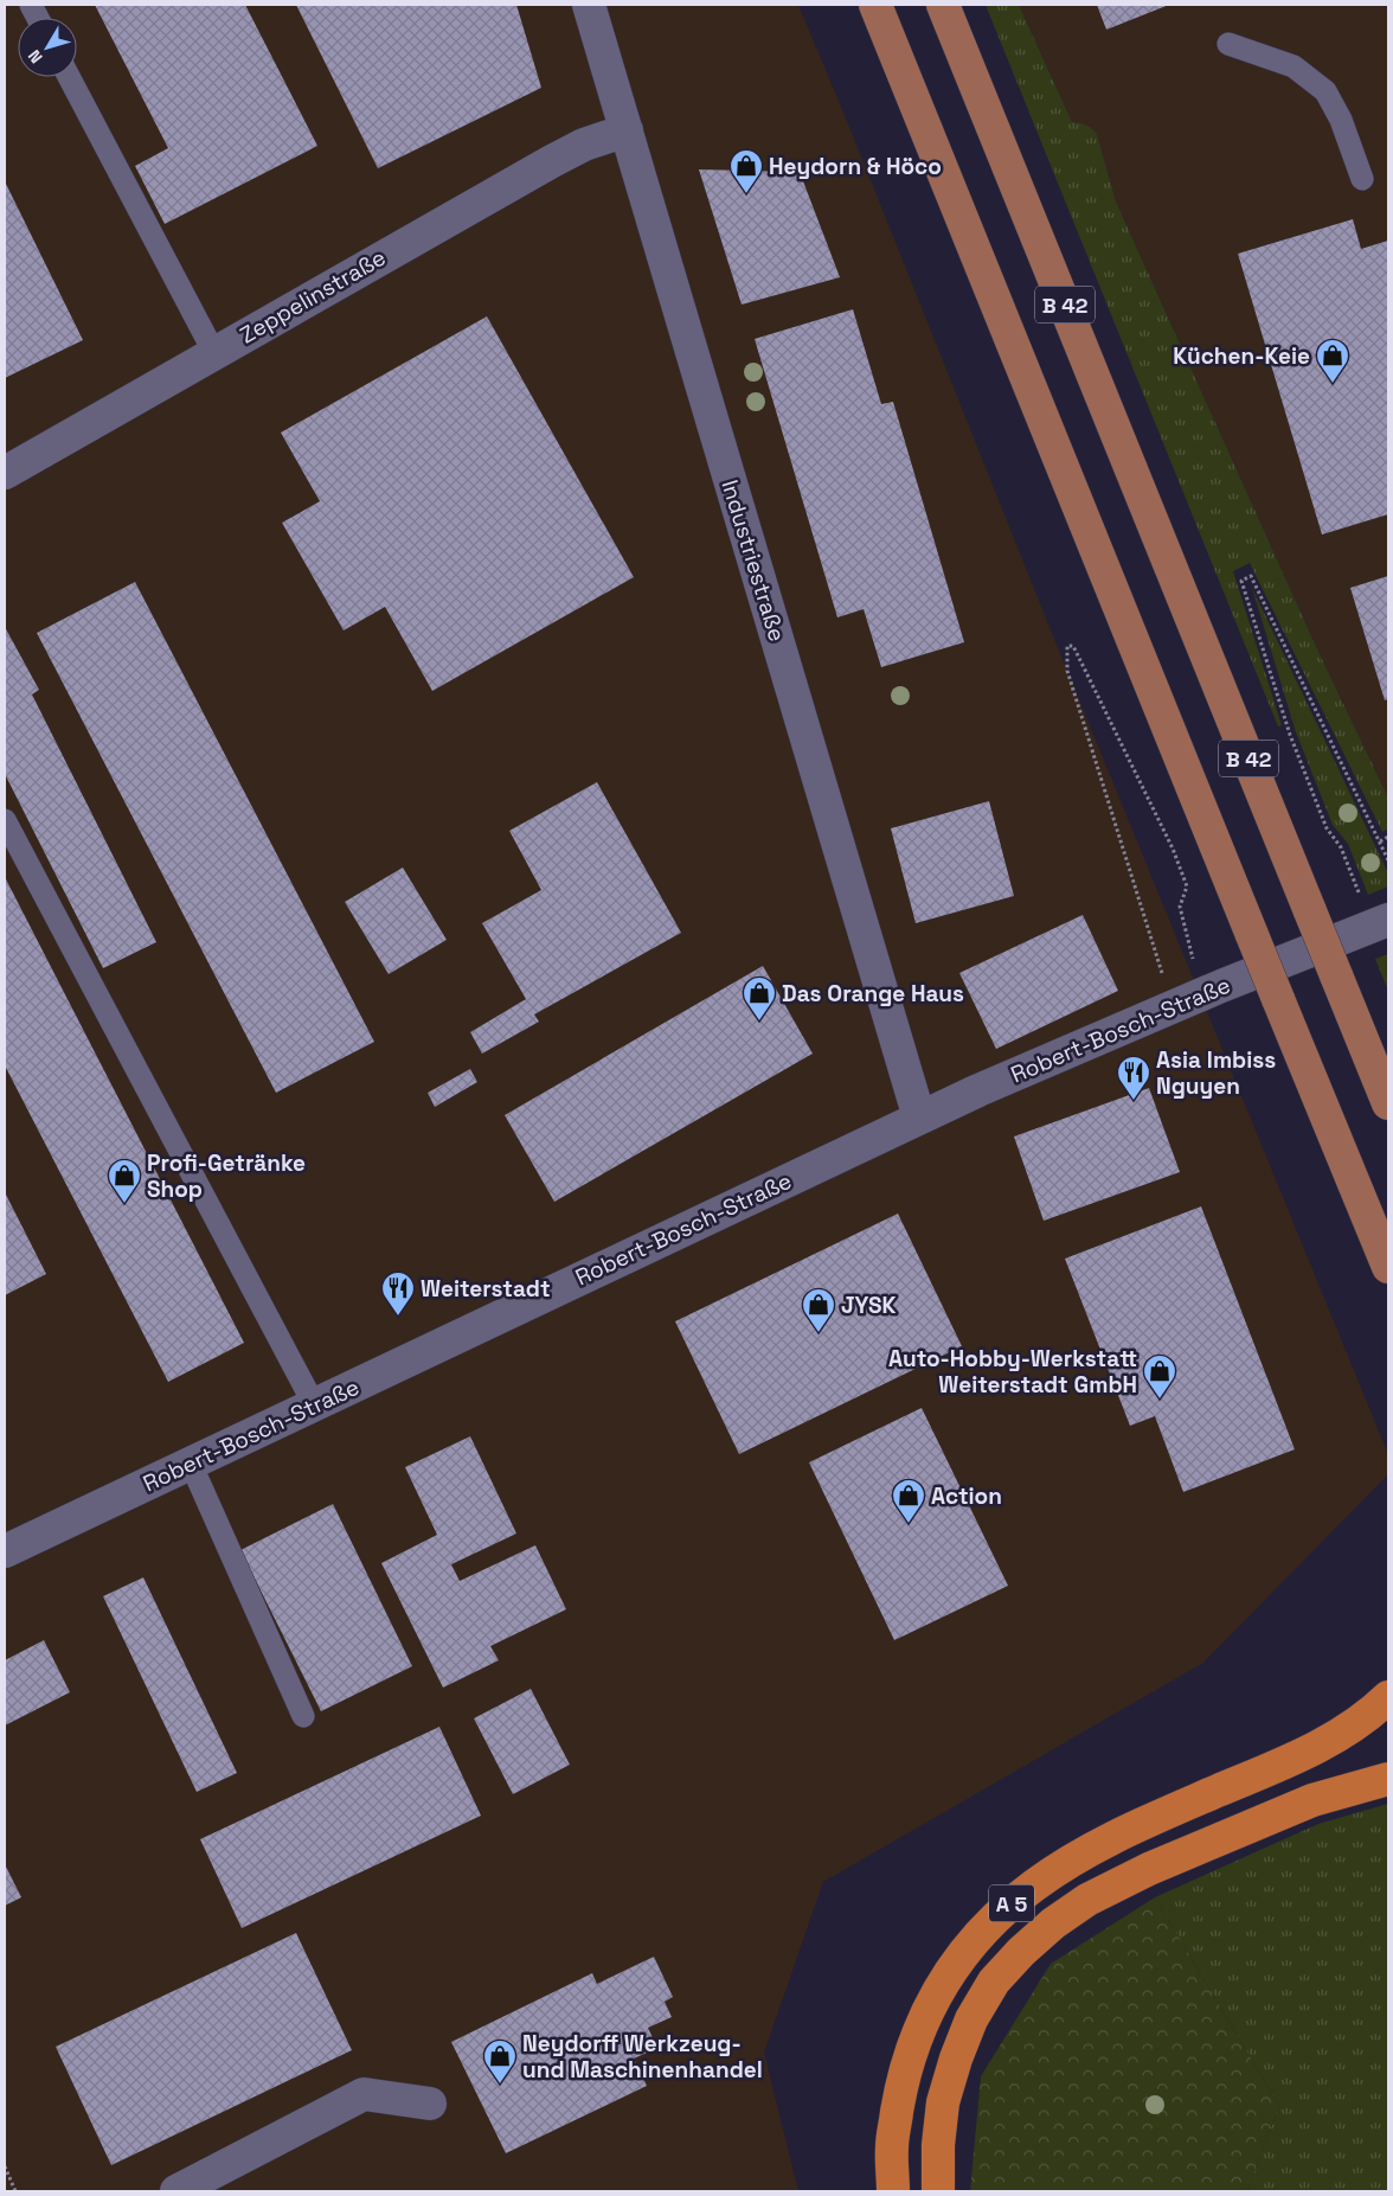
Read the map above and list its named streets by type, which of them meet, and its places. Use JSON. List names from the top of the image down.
{
  "streets": {
    "highway": ["A 5"],
    "main road": ["B 42"],
    "street": ["Zeppelinstraße", "Industriestraße", "Robert-Bosch-Straße"]
  },
  "crossings": [
    ["Zeppelinstraße", "Industriestraße"],
    ["Industriestraße", "Robert-Bosch-Straße"]
  ],
  "places": {
    "shop": [
      "Heydorn & Höco",
      "Küchen-Keie",
      "Das Orange Haus",
      "Profi-Getränke Shop",
      "JYSK",
      "Auto-Hobby-Werkstatt Weiterstadt GmbH",
      "Action",
      "Neydorff Werkzeug- und Maschinenhandel"
    ],
    "restaurant": ["Asia Imbiss Nguyen", "Weiterstadt"]
  },
  "north": "bottom left"
}
